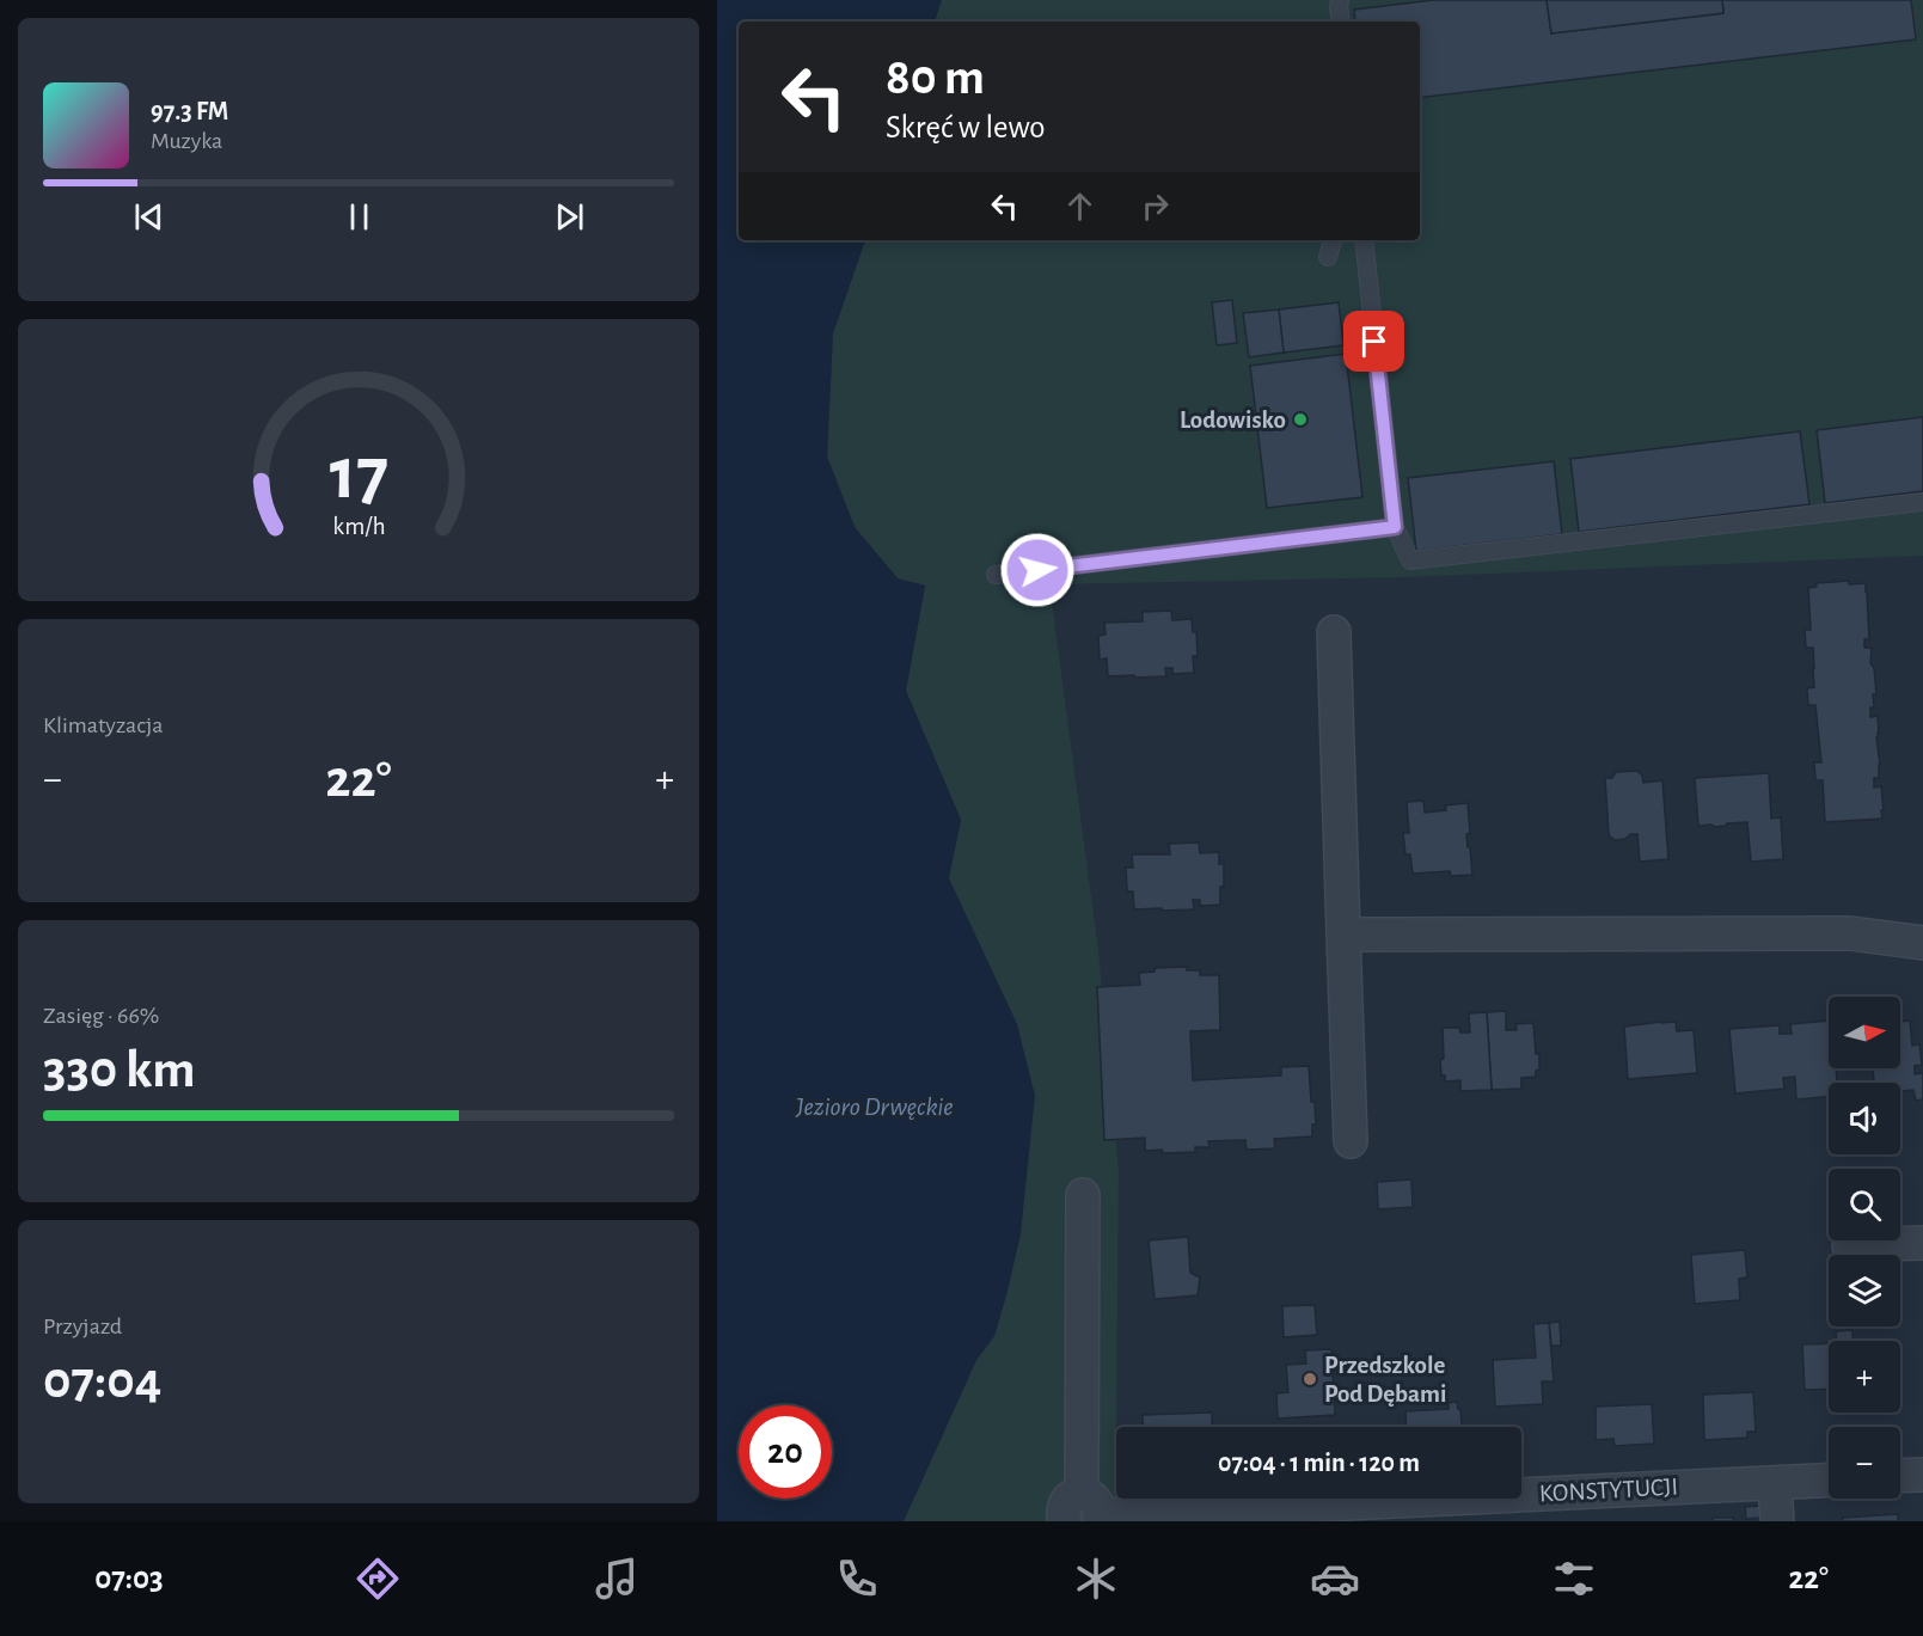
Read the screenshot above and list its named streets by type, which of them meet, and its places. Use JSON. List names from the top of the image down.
{
  "streets": {
    "street": ["KONSTYTUCJI"]
  },
  "water": ["Jezioro Drwęckie"],
  "places": ["Lodowisko", "Przedszkole Pod Dębami"],
  "north": "right",
  "page": {
    "turn": ["80 m", "Skręć w lewo"],
    "song": ["97.3 FM", "Muzyka"],
    "tile": [
      "Klimatyzacja",
      ["Zasięg · 66%", "330 km"],
      ["Przyjazd", "07:04"]
    ],
    "heat": ["−", "22°", "+"],
    "map_buttons": ["+", "−"],
    "limit": "20",
    "trip": "07:04 · 1 min · 120 m",
    "tabs": ["07:03", "22°"],
    "gauge": ["17", "km/h"]
  }
}
